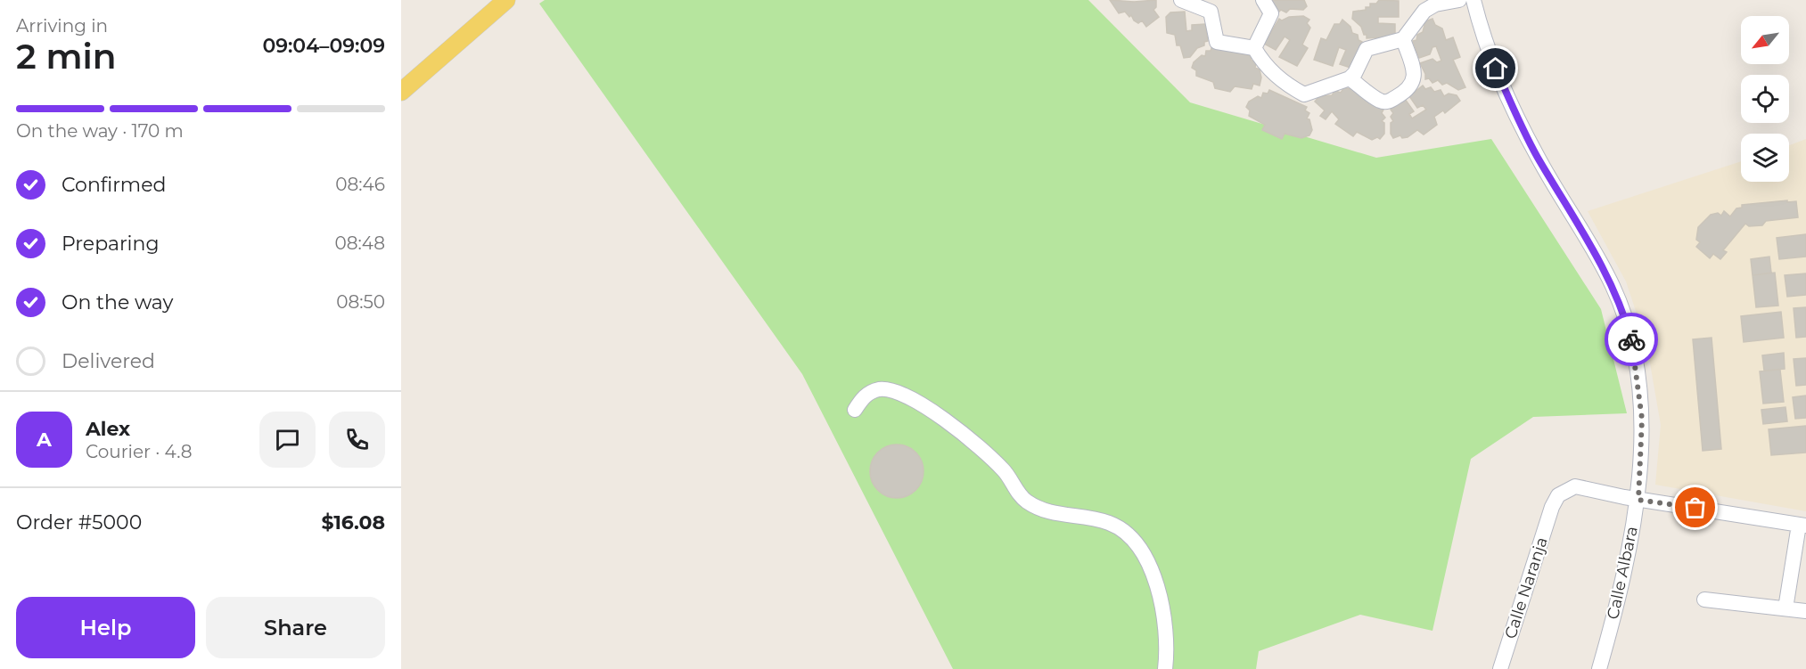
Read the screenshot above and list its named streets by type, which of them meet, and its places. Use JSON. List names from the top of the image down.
{
  "streets": {
    "street": ["Calle Albara", "Calle Naranja"]
  },
  "crossings": [
    ["Calle Albara", "Calle Naranja"]
  ],
  "north": "bottom left",
  "page": {
    "heading": ["2 min", "Arriving in", "09:04–09:09"],
    "panel": [
      "Alex",
      "Courier · 4.8",
      "Order #5000",
      "$16.08"
    ],
    "bar": "On the way · 170 m",
    "list": [
      ["Confirmed", "08:46"],
      ["Preparing", "08:48"],
      ["On the way", "08:50"],
      "Delivered"
    ],
    "round": "A",
    "buttons": ["Help", "Share"]
  }
}
